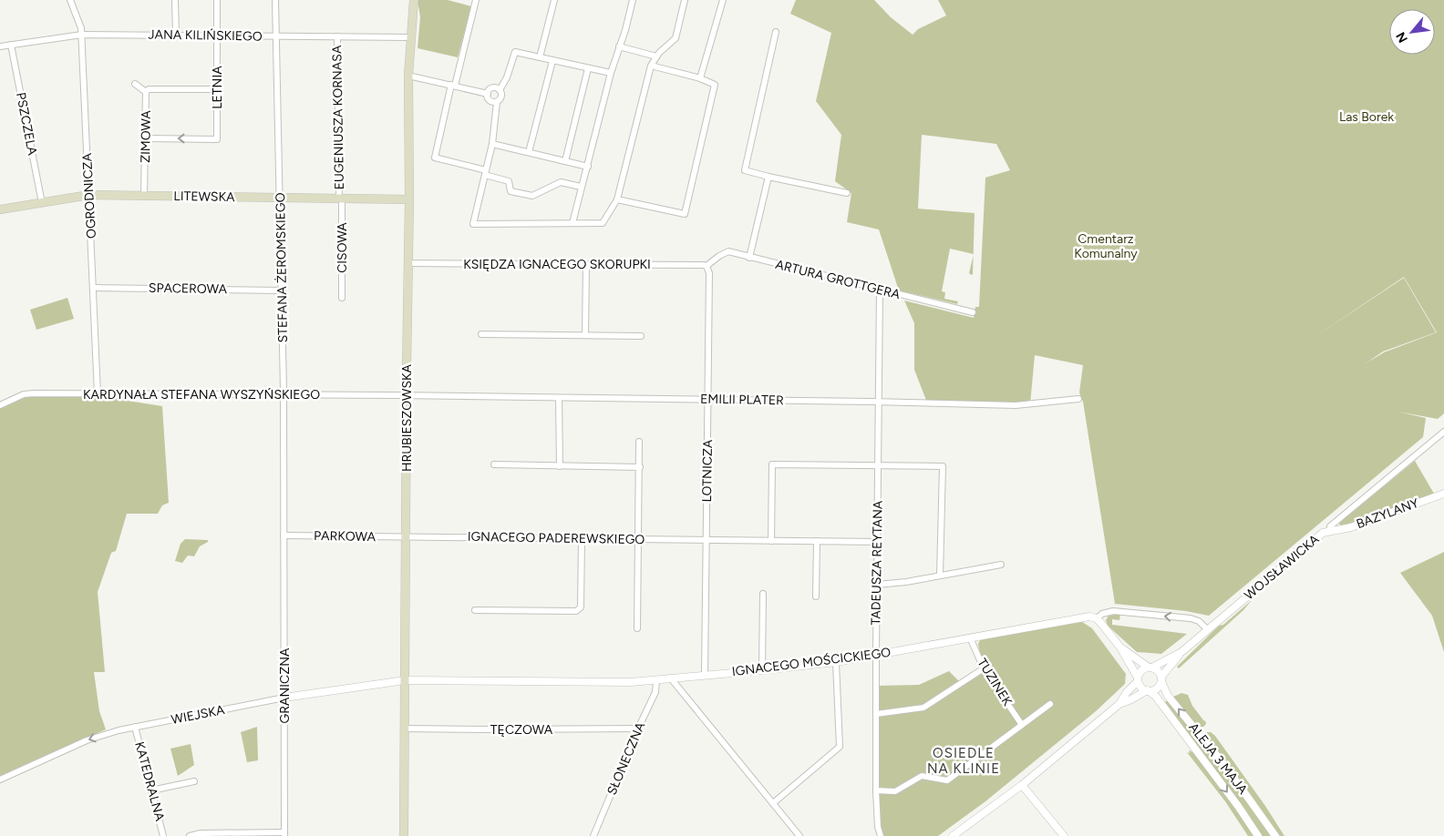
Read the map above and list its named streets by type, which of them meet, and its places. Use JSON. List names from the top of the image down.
{
  "streets": {
    "main road": ["LITEWSKA", "HRUBIESZOWSKA"],
    "street": [
      "JANA KILIŃSKIEGO",
      "LETNIA",
      "EUGENIUSZA KORNASA",
      "PSZCZELA",
      "ZIMOWA",
      "OGRODNICZA",
      "CISOWA",
      "KSIĘDZA IGNACEGO SKORUPKI",
      "STEFANA ŻEROMSKIEGO",
      "ARTURA GROTTGERA",
      "SPACEROWA",
      "KARDYNAŁA STEFANA WYSZYŃSKIEGO",
      "EMILII PLATER",
      "LOTNICZA",
      "BAZYLANY",
      "PARKOWA",
      "IGNACEGO PADEREWSKIEGO",
      "TADEUSZA REYTANA",
      "WOJSŁAWICKA",
      "IGNACEGO MOŚCICKIEGO",
      "TUZINEK",
      "GRANICZNA",
      "WIEJSKA",
      "TĘCZOWA",
      "SŁONECZNA",
      "ALEJA 3 MAJA",
      "KATEDRALNA"
    ]
  },
  "crossings": [
    ["JANA KILIŃSKIEGO", "LETNIA"],
    ["JANA KILIŃSKIEGO", "EUGENIUSZA KORNASA"],
    ["JANA KILIŃSKIEGO", "PSZCZELA"],
    ["JANA KILIŃSKIEGO", "OGRODNICZA"],
    ["JANA KILIŃSKIEGO", "STEFANA ŻEROMSKIEGO"],
    ["JANA KILIŃSKIEGO", "HRUBIESZOWSKA"],
    ["LETNIA", "ZIMOWA"],
    ["EUGENIUSZA KORNASA", "LITEWSKA"],
    ["EUGENIUSZA KORNASA", "CISOWA"],
    ["PSZCZELA", "LITEWSKA"],
    ["ZIMOWA", "LITEWSKA"],
    ["OGRODNICZA", "LITEWSKA"],
    ["OGRODNICZA", "SPACEROWA"],
    ["OGRODNICZA", "KARDYNAŁA STEFANA WYSZYŃSKIEGO"],
    ["LITEWSKA", "CISOWA"],
    ["LITEWSKA", "STEFANA ŻEROMSKIEGO"],
    ["LITEWSKA", "HRUBIESZOWSKA"],
    ["KSIĘDZA IGNACEGO SKORUPKI", "ARTURA GROTTGERA"],
    ["KSIĘDZA IGNACEGO SKORUPKI", "HRUBIESZOWSKA"],
    ["KSIĘDZA IGNACEGO SKORUPKI", "LOTNICZA"],
    ["STEFANA ŻEROMSKIEGO", "SPACEROWA"],
    ["STEFANA ŻEROMSKIEGO", "KARDYNAŁA STEFANA WYSZYŃSKIEGO"],
    ["STEFANA ŻEROMSKIEGO", "PARKOWA"],
    ["STEFANA ŻEROMSKIEGO", "GRANICZNA"],
    ["ARTURA GROTTGERA", "LOTNICZA"],
    ["ARTURA GROTTGERA", "TADEUSZA REYTANA"],
    ["KARDYNAŁA STEFANA WYSZYŃSKIEGO", "EMILII PLATER"],
    ["KARDYNAŁA STEFANA WYSZYŃSKIEGO", "HRUBIESZOWSKA"],
    ["EMILII PLATER", "HRUBIESZOWSKA"],
    ["EMILII PLATER", "LOTNICZA"],
    ["EMILII PLATER", "TADEUSZA REYTANA"],
    ["HRUBIESZOWSKA", "PARKOWA"],
    ["HRUBIESZOWSKA", "IGNACEGO PADEREWSKIEGO"],
    ["HRUBIESZOWSKA", "IGNACEGO MOŚCICKIEGO"],
    ["HRUBIESZOWSKA", "WIEJSKA"],
    ["HRUBIESZOWSKA", "TĘCZOWA"],
    ["LOTNICZA", "IGNACEGO PADEREWSKIEGO"],
    ["LOTNICZA", "IGNACEGO MOŚCICKIEGO"],
    ["BAZYLANY", "WOJSŁAWICKA"],
    ["PARKOWA", "IGNACEGO PADEREWSKIEGO"],
    ["PARKOWA", "GRANICZNA"],
    ["IGNACEGO PADEREWSKIEGO", "TADEUSZA REYTANA"],
    ["TADEUSZA REYTANA", "IGNACEGO MOŚCICKIEGO"],
    ["WOJSŁAWICKA", "IGNACEGO MOŚCICKIEGO"],
    ["WOJSŁAWICKA", "ALEJA 3 MAJA"],
    ["IGNACEGO MOŚCICKIEGO", "TUZINEK"],
    ["IGNACEGO MOŚCICKIEGO", "WIEJSKA"],
    ["IGNACEGO MOŚCICKIEGO", "SŁONECZNA"],
    ["GRANICZNA", "WIEJSKA"],
    ["WIEJSKA", "KATEDRALNA"],
    ["TĘCZOWA", "SŁONECZNA"]
  ],
  "districts": ["OSIEDLE NA KLINIE"],
  "parks": ["Las Borek", "Cmentarz Komunalny"],
  "north": "bottom left"
}
